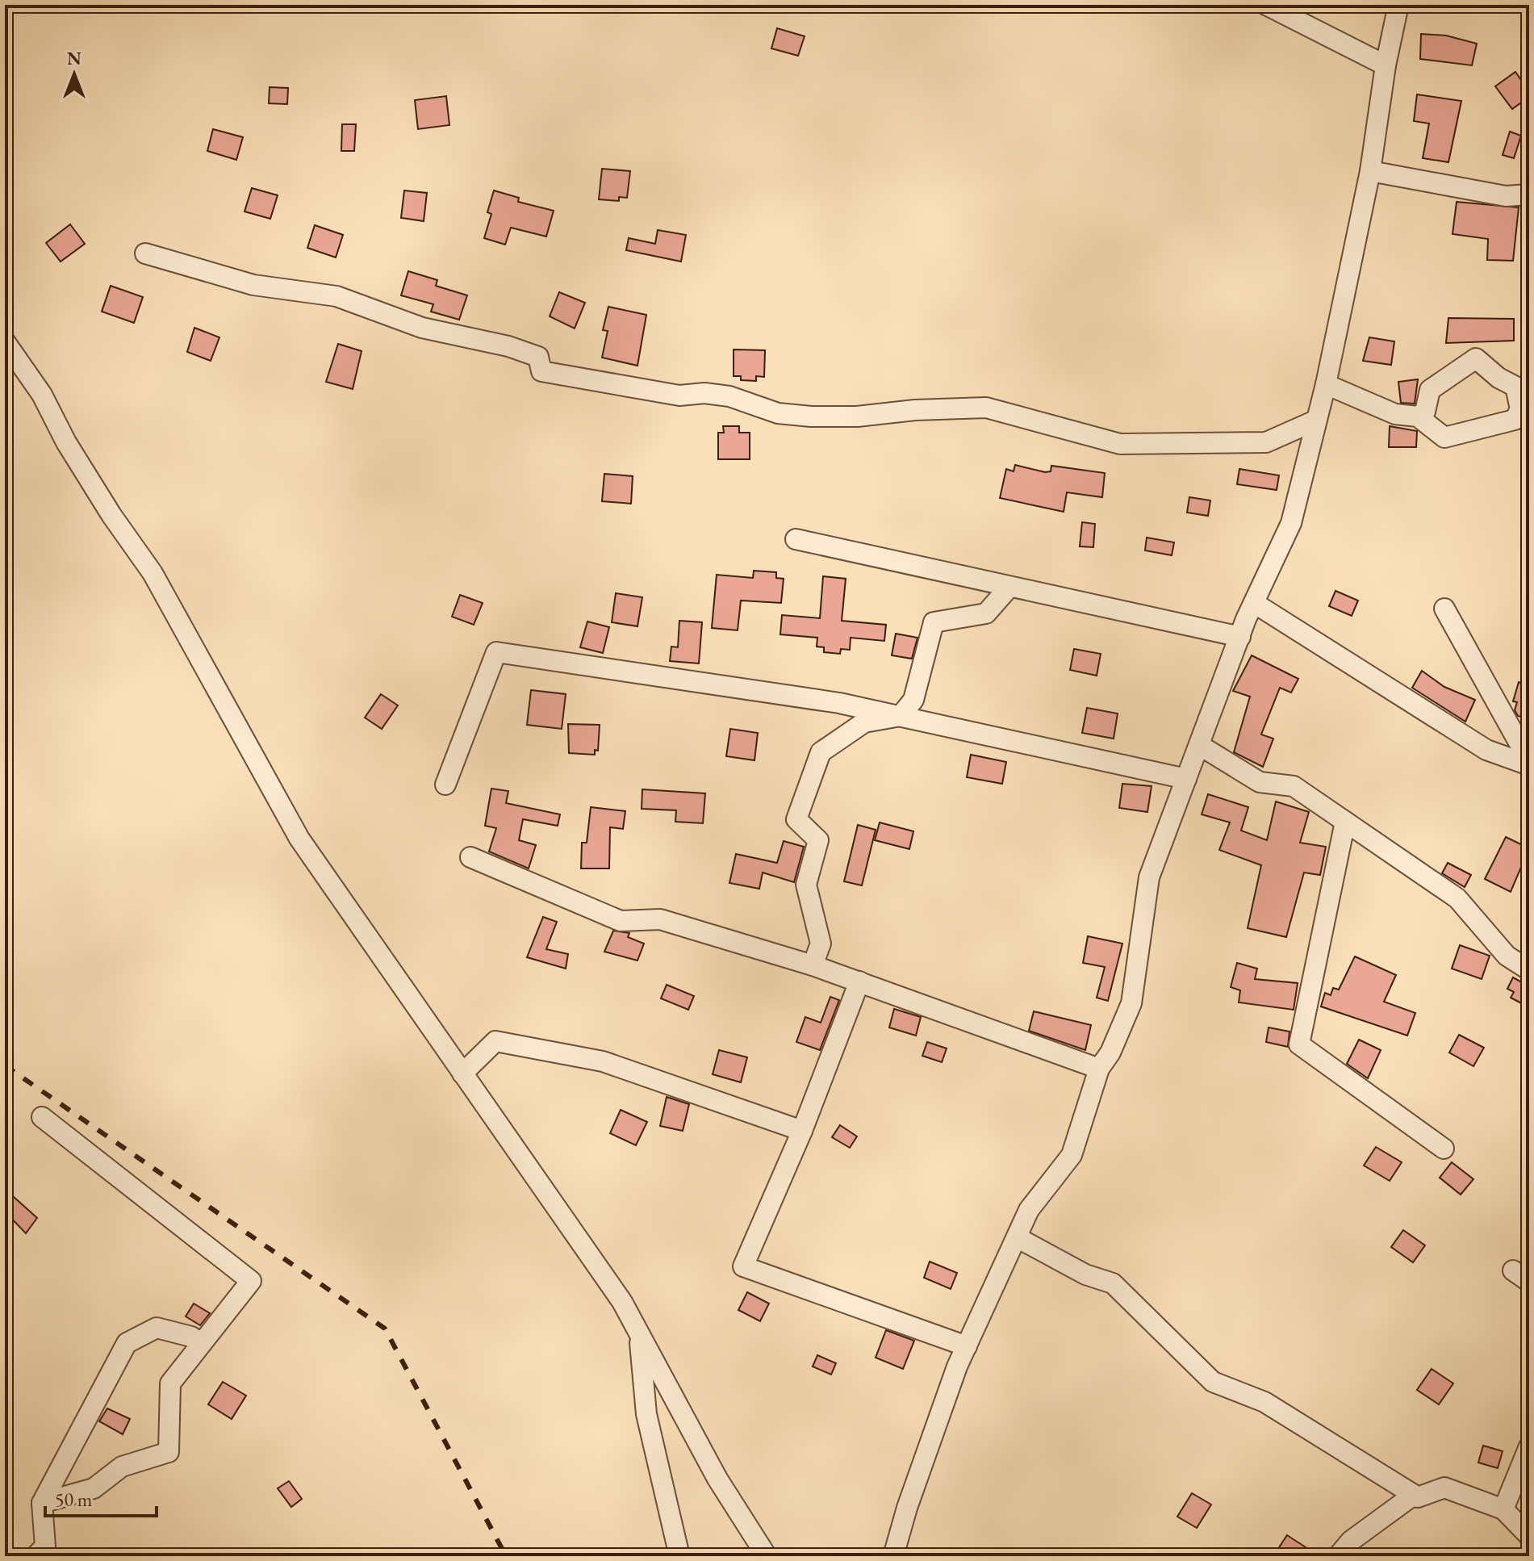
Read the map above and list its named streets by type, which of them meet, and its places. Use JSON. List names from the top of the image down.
{
  "scale_bar": "50 m",
  "north": "top"
}
